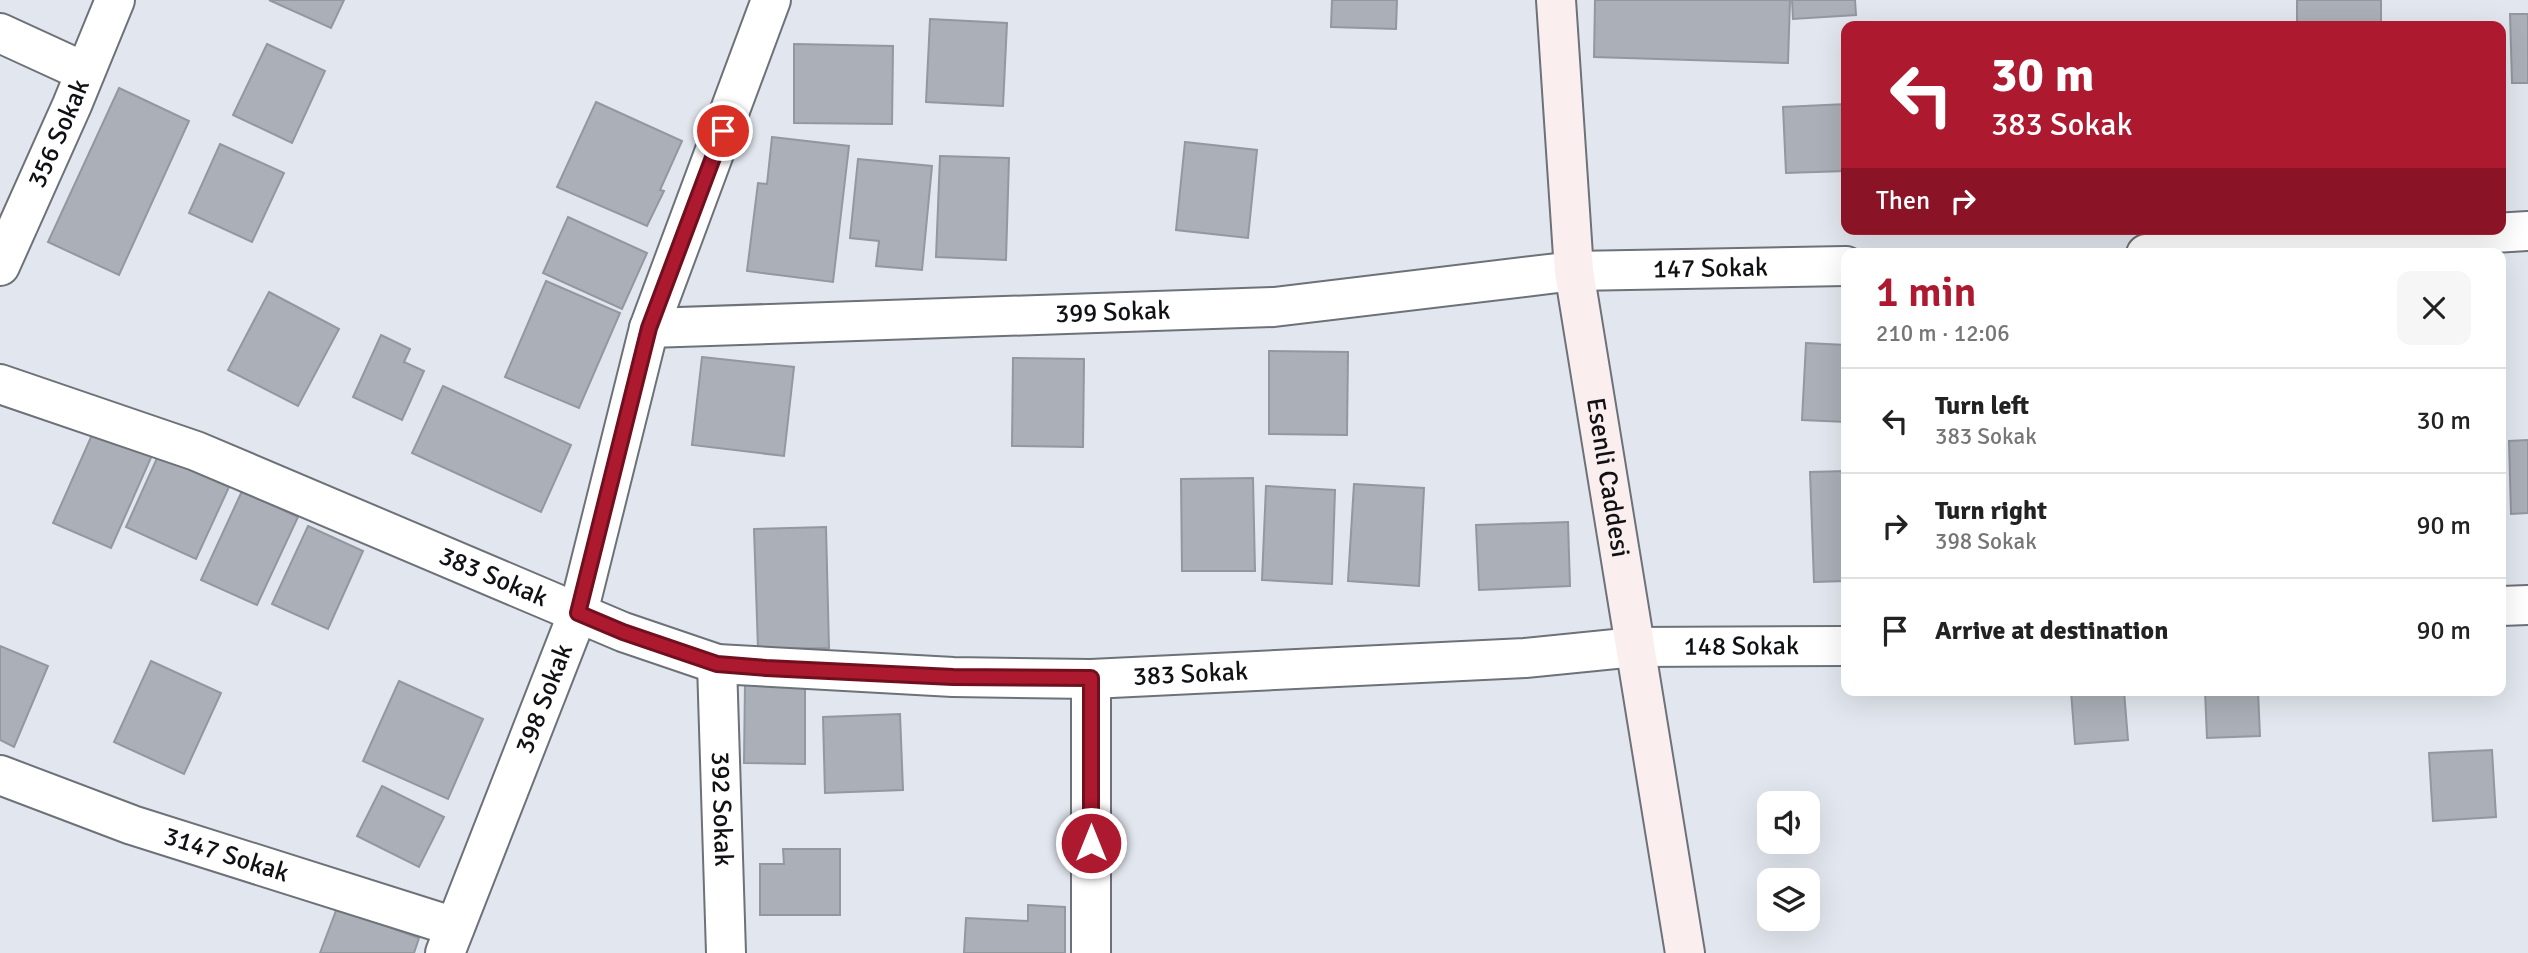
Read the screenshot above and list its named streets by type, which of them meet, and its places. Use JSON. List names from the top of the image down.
{
  "streets": {
    "street": [
      "356 Sokak",
      "147 Sokak",
      "399 Sokak",
      "Esenli Caddesi",
      "383 Sokak",
      "148 Sokak",
      "398 Sokak",
      "392 Sokak",
      "3147 Sokak"
    ]
  },
  "crossings": [
    ["147 Sokak", "399 Sokak"],
    ["147 Sokak", "Esenli Caddesi"],
    ["399 Sokak", "Esenli Caddesi"],
    ["399 Sokak", "398 Sokak"],
    ["Esenli Caddesi", "383 Sokak"],
    ["Esenli Caddesi", "148 Sokak"],
    ["383 Sokak", "148 Sokak"],
    ["383 Sokak", "398 Sokak"],
    ["383 Sokak", "392 Sokak"],
    ["398 Sokak", "3147 Sokak"]
  ],
  "page": {
    "turn": ["30 m", "383 Sokak"],
    "then": "Then",
    "heading": ["1 min", "210 m · 12:06"],
    "list": [
      {
        "name": "Turn left",
        "note": "383 Sokak",
        "value": "30 m"
      },
      {
        "name": "Turn right",
        "note": "398 Sokak",
        "value": "90 m"
      },
      {
        "name": "Arrive at destination",
        "value": "90 m"
      }
    ]
  }
}
